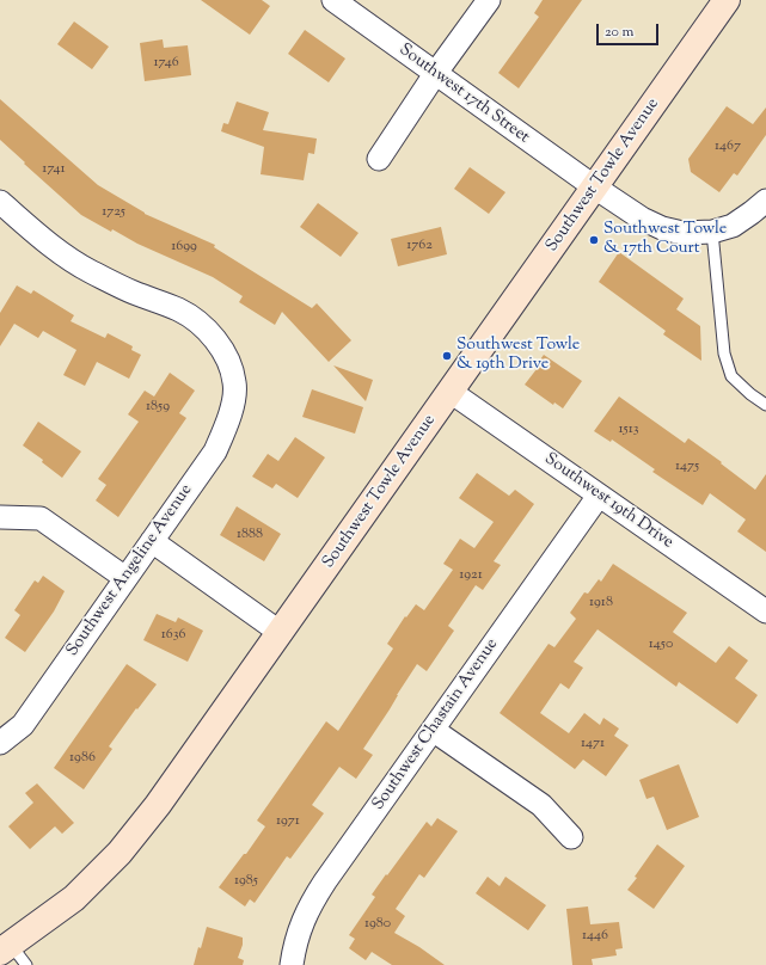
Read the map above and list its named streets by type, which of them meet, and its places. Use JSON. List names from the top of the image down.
{
  "streets": {
    "main road": ["Southwest Towle Avenue"],
    "street": [
      "Southwest 17th Street",
      "Southwest 19th Drive",
      "Southwest Angeline Avenue",
      "Southwest Chastain Avenue"
    ]
  },
  "crossings": [
    ["Southwest 17th Street", "Southwest Towle Avenue"],
    ["Southwest Towle Avenue", "Southwest 19th Drive"],
    ["Southwest 19th Drive", "Southwest Chastain Avenue"]
  ],
  "places": ["Southwest Towle & 17th Court", "Southwest Towle & 19th Drive"],
  "house_numbers": [
    "1746",
    "1467",
    "1741",
    "1725",
    "1762",
    "1699",
    "1859",
    "1513",
    "1475",
    "1888",
    "1921",
    "1918",
    "1636",
    "1450",
    "1471",
    "1986",
    "1971",
    "1985",
    "1980",
    "1446"
  ],
  "scale_bar": "20 m"
}
